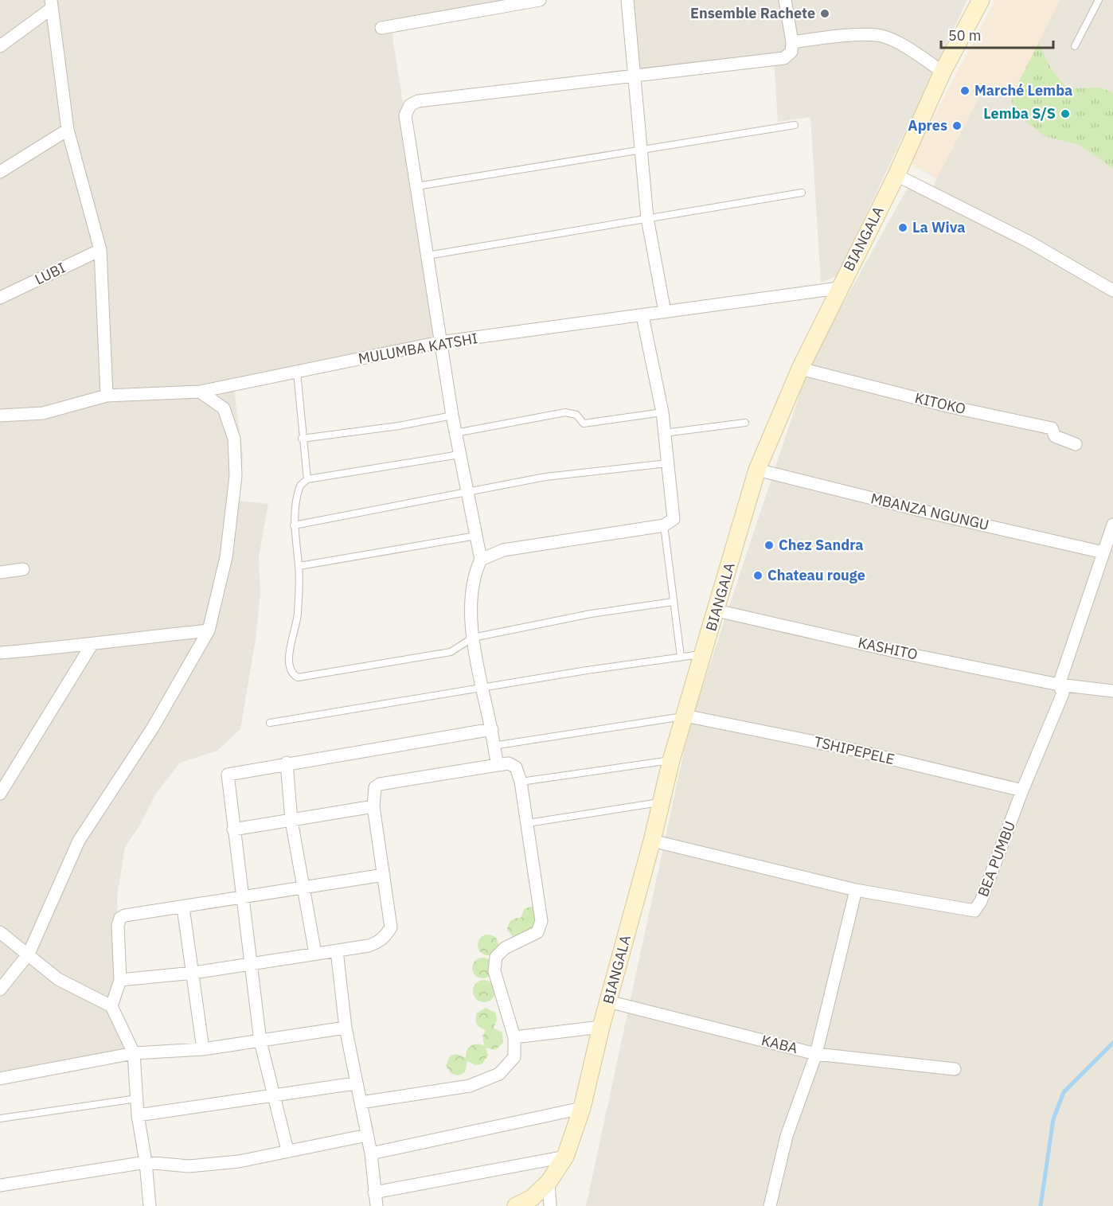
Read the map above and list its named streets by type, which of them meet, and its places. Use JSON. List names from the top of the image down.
{
  "streets": {
    "street": [
      "BIANGALA",
      "LUBI",
      "MULUMBA KATSHI",
      "KITOKO",
      "MBANZA NGUNGU",
      "KASHITO",
      "TSHIPEPELE",
      "BEA PUMBU",
      "KABA"
    ]
  },
  "crossings": [
    ["BIANGALA", "MULUMBA KATSHI"],
    ["BIANGALA", "KITOKO"],
    ["BIANGALA", "MBANZA NGUNGU"],
    ["BIANGALA", "KASHITO"],
    ["BIANGALA", "TSHIPEPELE"],
    ["BIANGALA", "BEA PUMBU"],
    ["BIANGALA", "KABA"],
    ["MBANZA NGUNGU", "BEA PUMBU"],
    ["KASHITO", "BEA PUMBU"],
    ["TSHIPEPELE", "BEA PUMBU"]
  ],
  "places": [
    "Ensemble Rachete",
    "Marché Lemba",
    "Lemba S/S",
    "Apres",
    "La Wiva",
    "Chez Sandra",
    "Chateau rouge"
  ],
  "scale_bar": "50 m"
}
